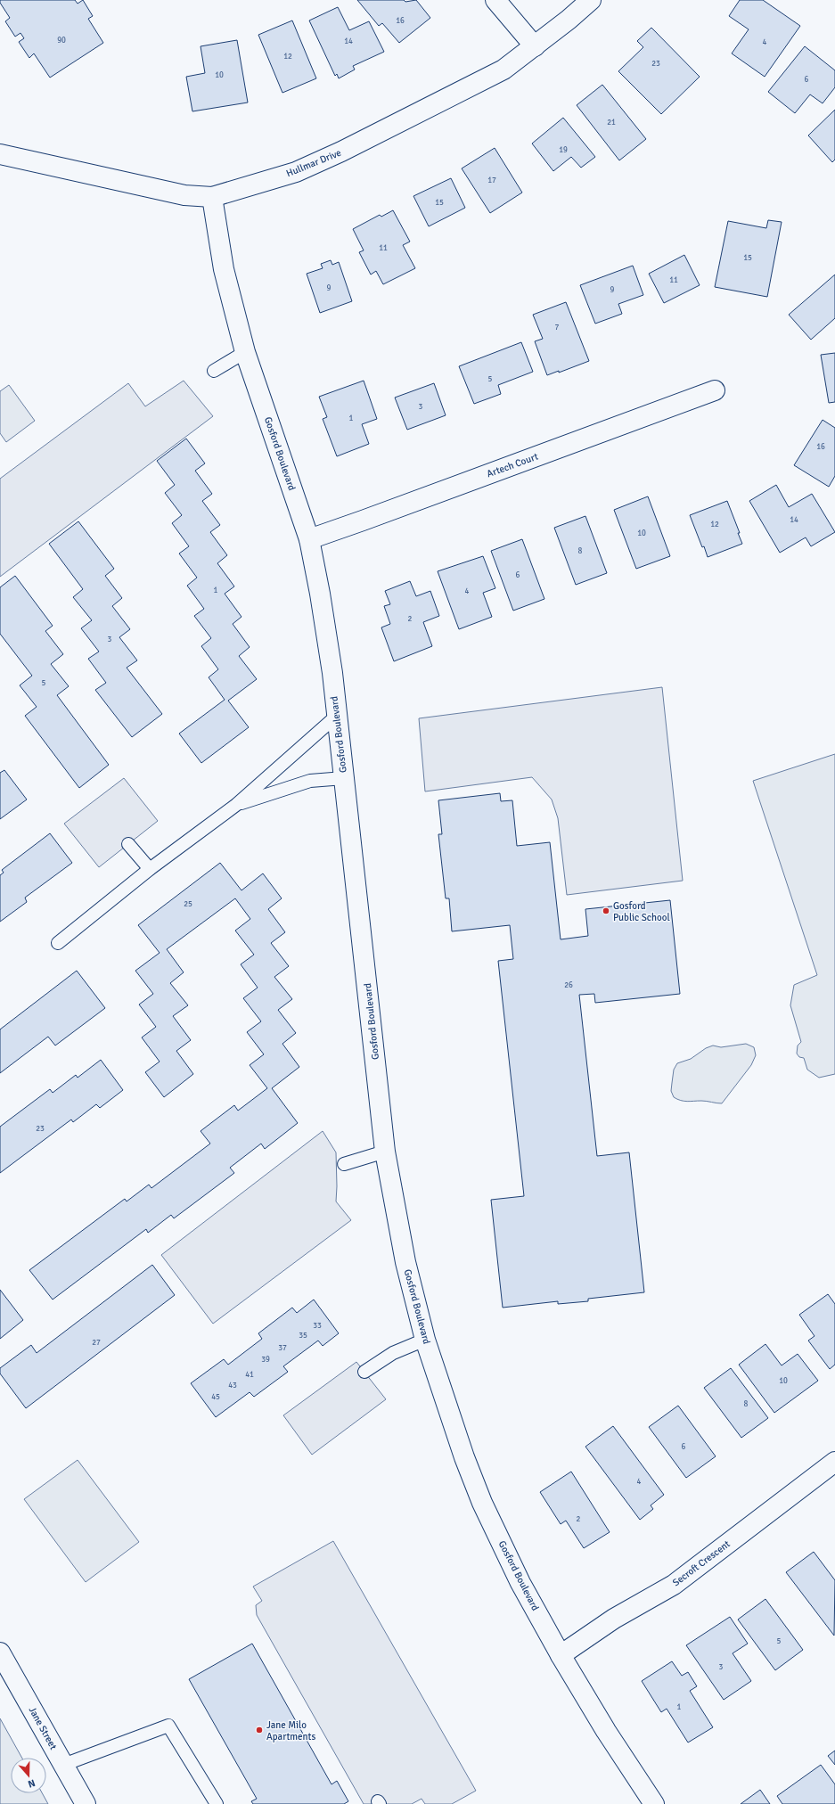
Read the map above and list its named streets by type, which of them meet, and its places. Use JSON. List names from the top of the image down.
{
  "streets": {
    "street": [
      "Hullmar Drive",
      "Gosford Boulevard",
      "Artech Court",
      "Secroft Crescent",
      "Jane Street"
    ]
  },
  "crossings": [
    ["Hullmar Drive", "Gosford Boulevard"],
    ["Gosford Boulevard", "Artech Court"],
    ["Gosford Boulevard", "Secroft Crescent"]
  ],
  "places": ["Gosford Public School", "Jane Milo Apartments"],
  "house_numbers": [
    "16",
    "90",
    "14",
    "4",
    "12",
    "23",
    "10",
    "6",
    "21",
    "19",
    "17",
    "15",
    "11",
    "15",
    "11",
    "9",
    "9",
    "7",
    "5",
    "3",
    "1",
    "16",
    "14",
    "12",
    "10",
    "8",
    "6",
    "1",
    "4",
    "2",
    "3",
    "5",
    "25",
    "26",
    "23",
    "33",
    "35",
    "27",
    "37",
    "39",
    "41",
    "10",
    "43",
    "45",
    "8",
    "6",
    "4",
    "2",
    "5",
    "3",
    "1"
  ],
  "north": "bottom"
}
